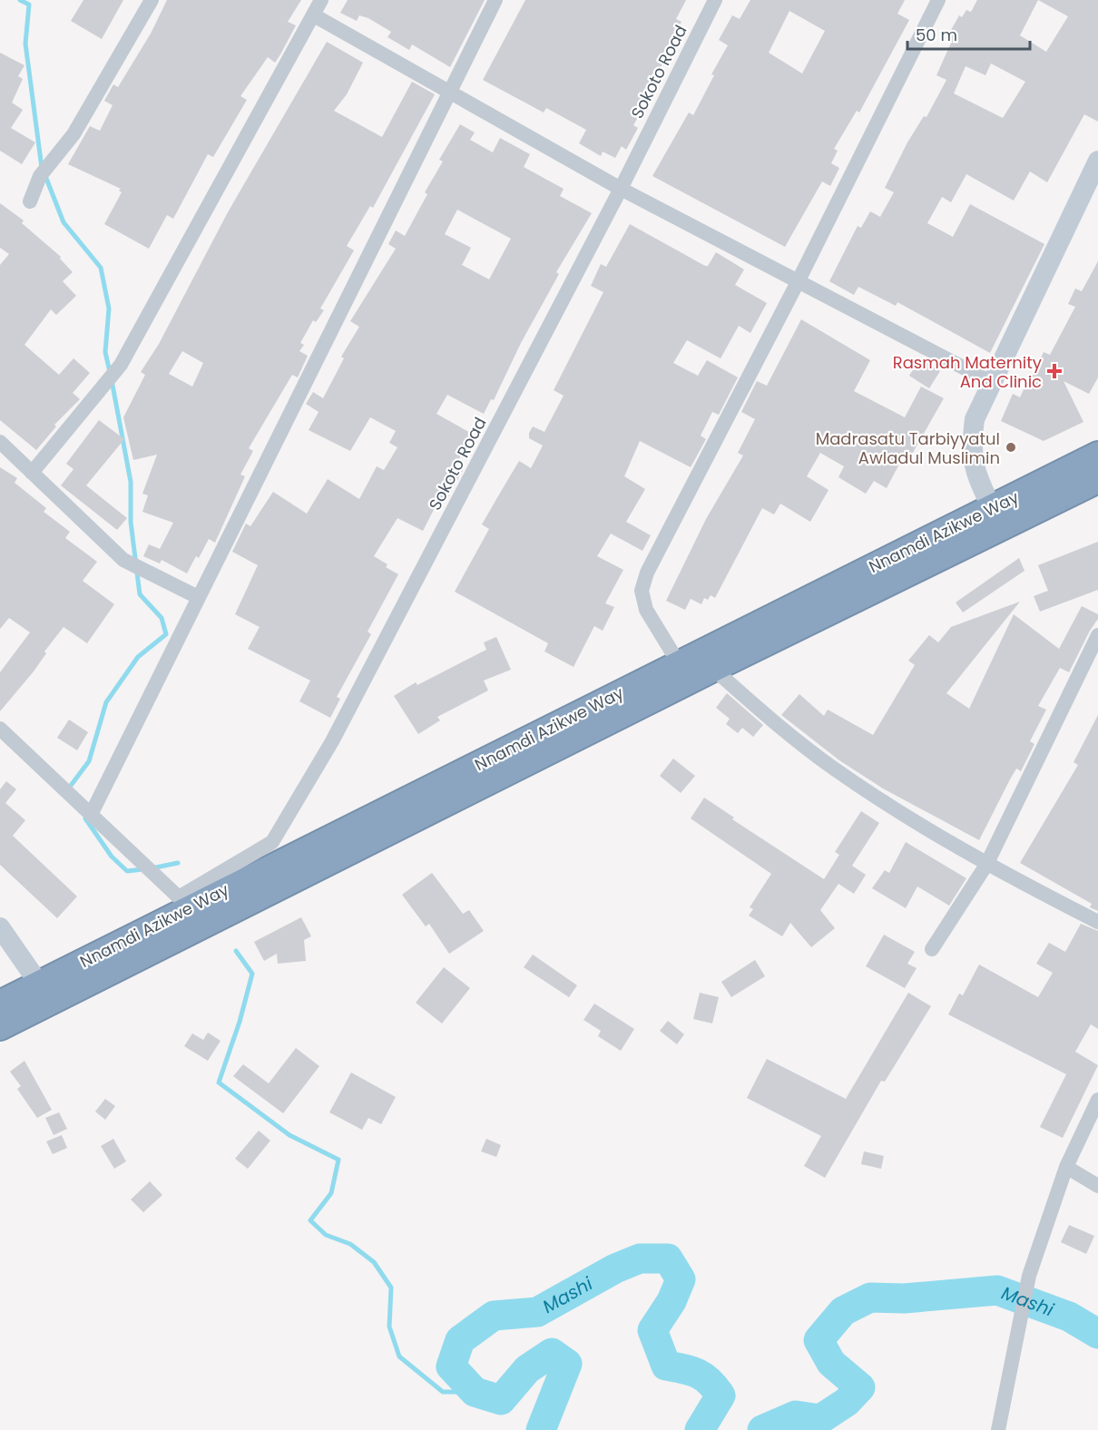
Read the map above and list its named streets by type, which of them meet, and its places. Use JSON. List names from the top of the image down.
{
  "streets": {
    "highway": ["Nnamdi Azikwe Way"],
    "street": ["Sokoto Road"]
  },
  "water": ["Mashi"],
  "places": {
    "health": ["Rasmah Maternity And Clinic"],
    "other": ["Madrasatu Tarbiyyatul Awladul Muslimin"]
  },
  "scale_bar": "50 m"
}
